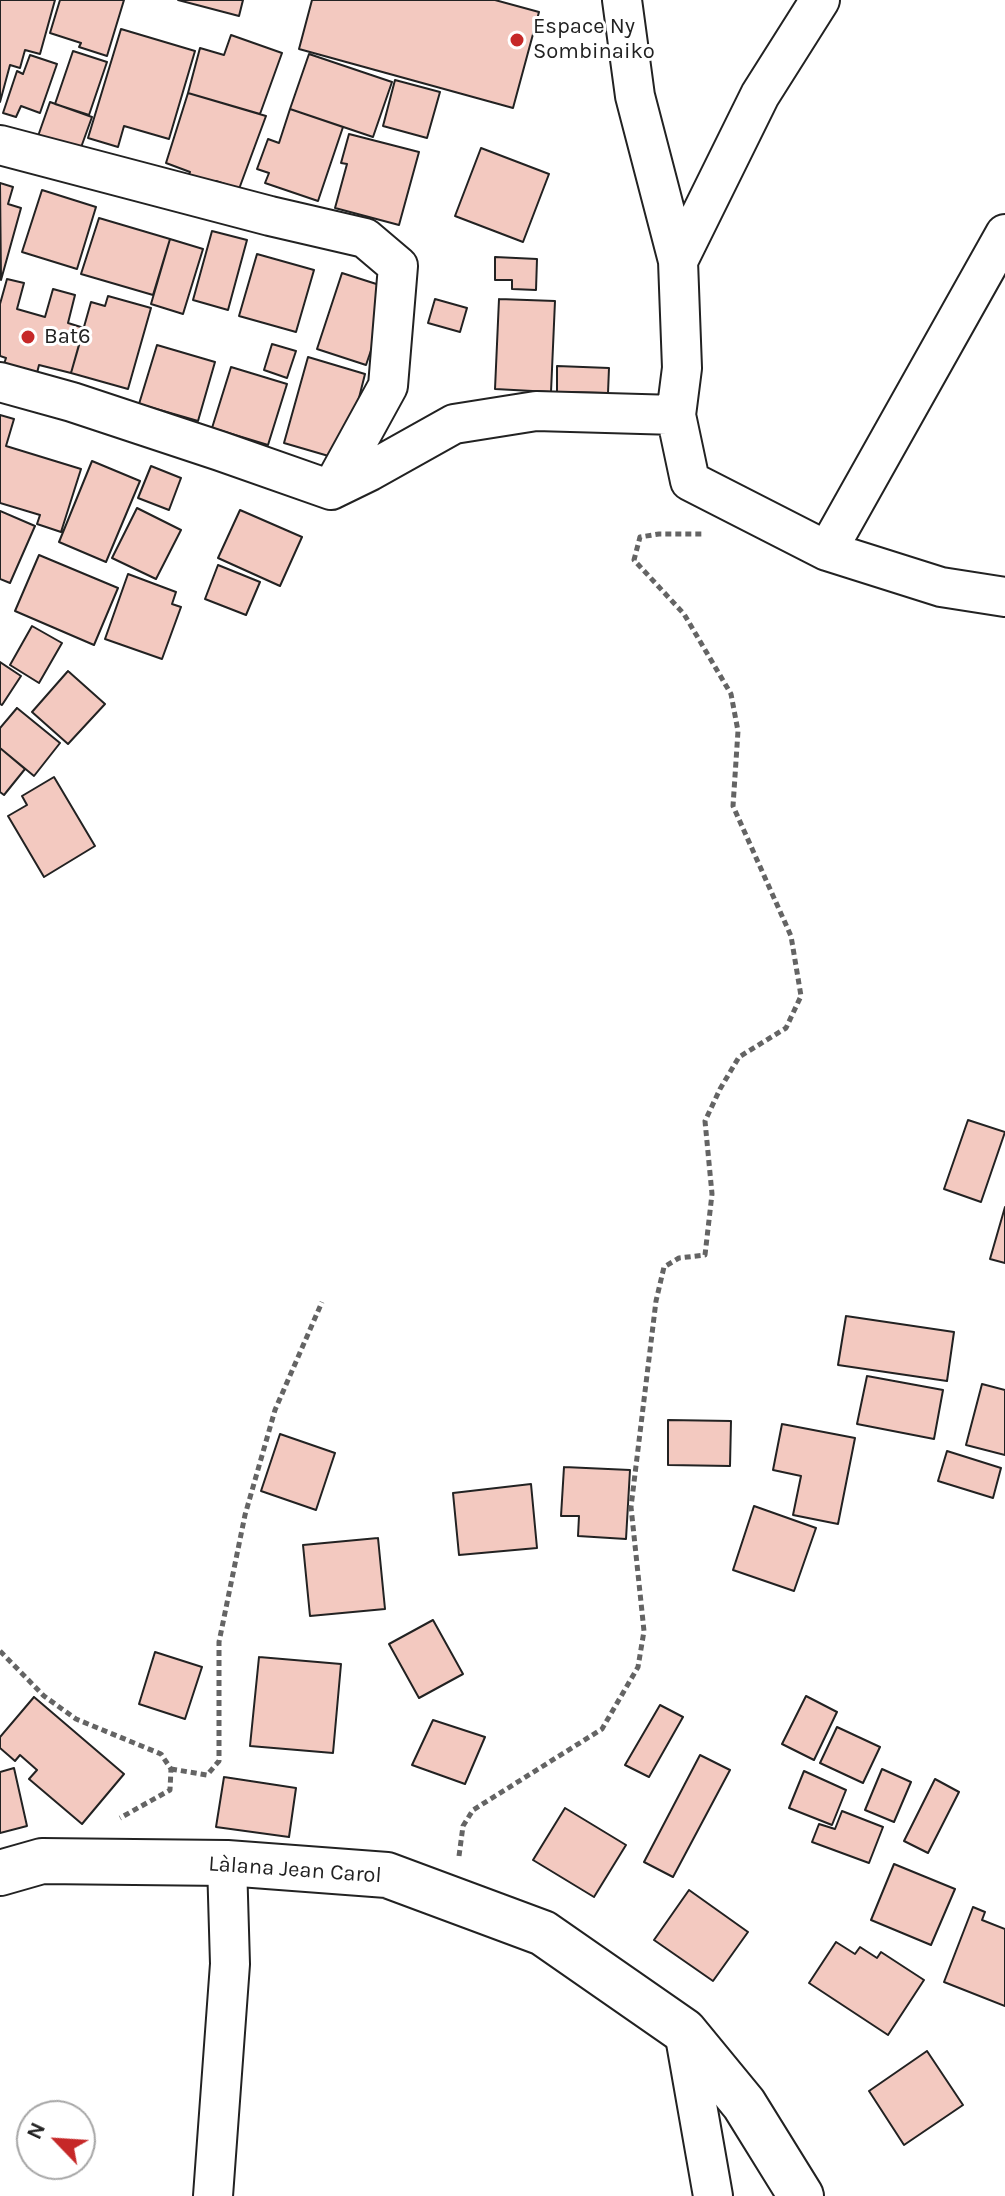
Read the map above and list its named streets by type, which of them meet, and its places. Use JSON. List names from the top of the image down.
{
  "streets": {
    "main road": ["Làlana Jean Carol"]
  },
  "places": ["Espace Ny Sombinaiko", "Bat6"],
  "north": "top left"
}
